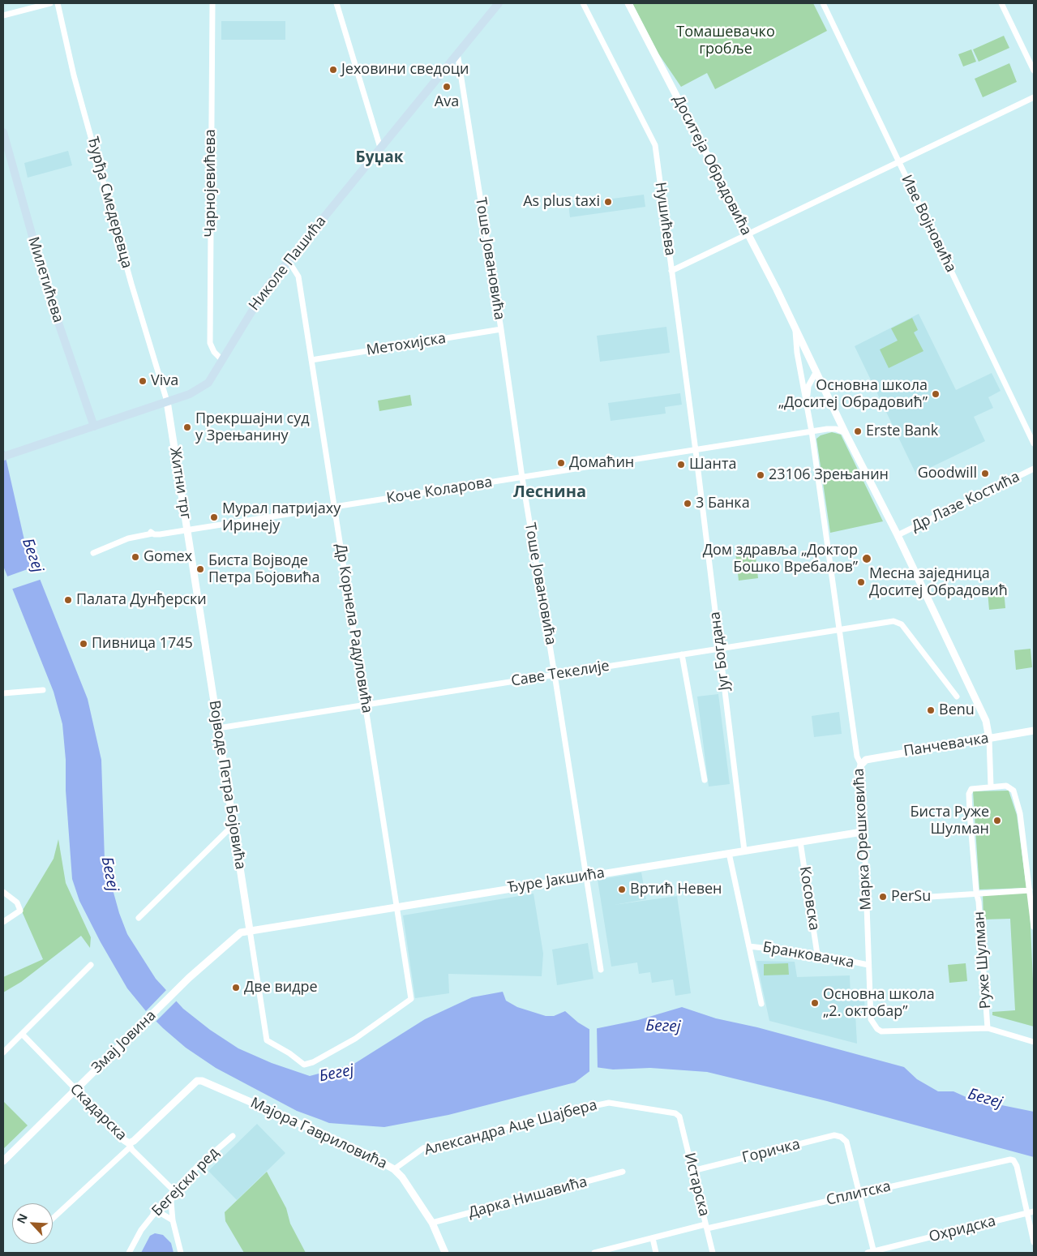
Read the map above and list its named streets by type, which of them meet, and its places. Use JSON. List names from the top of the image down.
{
  "streets": {
    "main road": ["Николе Пашића", "Милетићева"],
    "street": [
      "Доситеја Обрадовића",
      "Чарнојевићева",
      "Ђурђа Смедеревца",
      "Нушићева",
      "Иве Војновића",
      "Тоше Јовановића",
      "Метохијска",
      "Житни трг",
      "Коче Коларова",
      "Др Лазе Костића",
      "Др Корнела Радуловића",
      "Југ Богдана",
      "Саве Текелије",
      "Панчевачка",
      "Војводе Петра Бојовића",
      "Марка Орешковића",
      "Ђуре Јакшића",
      "Косовска",
      "Бранковачка",
      "Руже Шулман",
      "Змај Јовина",
      "Скадарска",
      "Александра Аце Шајбера",
      "Мајора Гавриловића",
      "Горичка",
      "Бегејски ред",
      "Истарска",
      "Сплитска",
      "Дарка Нишавића",
      "Охридска"
    ]
  },
  "crossings": [
    ["Доситеја Обрадовића", "Коче Коларова"],
    ["Доситеја Обрадовића", "Др Лазе Костића"],
    ["Доситеја Обрадовића", "Панчевачка"],
    ["Чарнојевићева", "Николе Пашића"],
    ["Ђурђа Смедеревца", "Николе Пашића"],
    ["Ђурђа Смедеревца", "Житни трг"],
    ["Нушићева", "Коче Коларова"],
    ["Нушићева", "Југ Богдана"],
    ["Тоше Јовановића", "Николе Пашића"],
    ["Тоше Јовановића", "Метохијска"],
    ["Тоше Јовановића", "Коче Коларова"],
    ["Тоше Јовановића", "Саве Текелије"],
    ["Тоше Јовановића", "Ђуре Јакшића"],
    ["Николе Пашића", "Милетићева"],
    ["Николе Пашића", "Житни трг"],
    ["Николе Пашића", "Др Корнела Радуловића"],
    ["Метохијска", "Др Корнела Радуловића"],
    ["Житни трг", "Коче Коларова"],
    ["Житни трг", "Војводе Петра Бојовића"],
    ["Коче Коларова", "Др Корнела Радуловића"],
    ["Коче Коларова", "Југ Богдана"],
    ["Коче Коларова", "Војводе Петра Бојовића"],
    ["Др Корнела Радуловића", "Саве Текелије"],
    ["Др Корнела Радуловића", "Војводе Петра Бојовића"],
    ["Др Корнела Радуловића", "Ђуре Јакшића"],
    ["Југ Богдана", "Саве Текелије"],
    ["Југ Богдана", "Ђуре Јакшића"],
    ["Саве Текелије", "Војводе Петра Бојовића"],
    ["Саве Текелије", "Марка Орешковића"],
    ["Панчевачка", "Марка Орешковића"],
    ["Војводе Петра Бојовића", "Ђуре Јакшића"],
    ["Војводе Петра Бојовића", "Змај Јовина"],
    ["Марка Орешковића", "Ђуре Јакшића"],
    ["Марка Орешковића", "Бранковачка"],
    ["Марка Орешковића", "Руже Шулман"],
    ["Ђуре Јакшића", "Косовска"],
    ["Ђуре Јакшића", "Змај Јовина"],
    ["Косовска", "Бранковачка"],
    ["Змај Јовина", "Скадарска"],
    ["Скадарска", "Мајора Гавриловића"],
    ["Скадарска", "Бегејски ред"],
    ["Александра Аце Шајбера", "Мајора Гавриловића"],
    ["Александра Аце Шајбера", "Истарска"],
    ["Мајора Гавриловића", "Дарка Нишавића"],
    ["Горичка", "Истарска"],
    ["Горичка", "Сплитска"],
    ["Истарска", "Сплитска"],
    ["Сплитска", "Охридска"]
  ],
  "districts": ["Буџак", "Леснина"],
  "water": ["Бегеј"],
  "parks": ["Томашевачко гробље"],
  "places": [
    "Јеховини сведоци",
    "Ava",
    "As plus taxi",
    "Viva",
    "Основна школа „Доситеј Обрадовић”",
    "Прекршајни суд у Зрењанину",
    "Erste Bank",
    "Домаћин",
    "Шанта",
    "Goodwill",
    "23106 Зрењанин",
    "3 Банка",
    "Мурал патријаху Иринеју",
    "Gomex",
    "Дом здравља „Доктор Бошко Вребалов”",
    "Биста Војводе Петра Бојовића",
    "Месна заједница Доситеј Обрадовић",
    "Палата Дунђерски",
    "Пивница 1745",
    "Benu",
    "Биста Руже Шулман",
    "Вртић Невен",
    "PerSu",
    "Две видре",
    "Основна школа „2. октобар”"
  ],
  "north": "top left"
}
